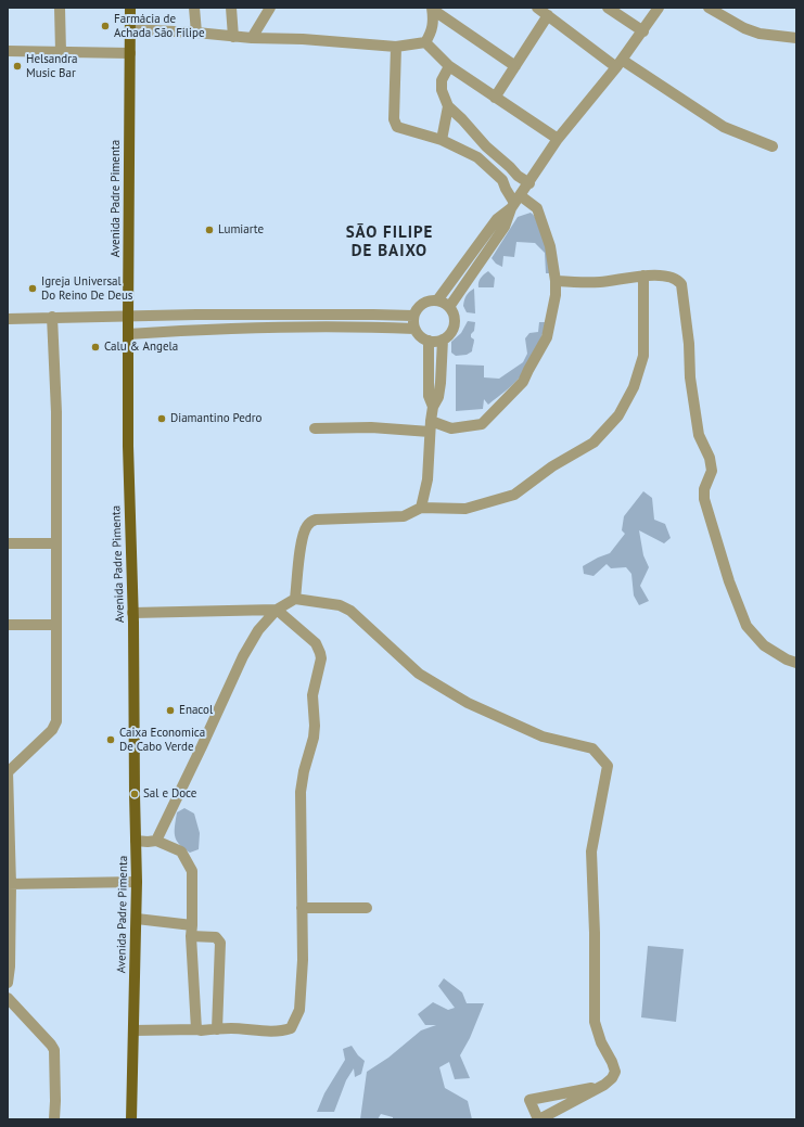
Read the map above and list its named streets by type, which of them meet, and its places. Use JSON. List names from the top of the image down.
{
  "streets": {
    "main road": ["Avenida Padre Pimenta"]
  },
  "districts": ["SÃO FILIPE DE BAIXO"],
  "places": [
    "Farmácia de Achada São Filipe",
    "Helsandra Music Bar",
    "Lumiarte",
    "Igreja Universal Do Reino De Deus",
    "Calu & Angela",
    "Diamantino Pedro",
    "Enacol",
    "Caixa Economica De Cabo Verde",
    "Sal e Doce"
  ]
}
